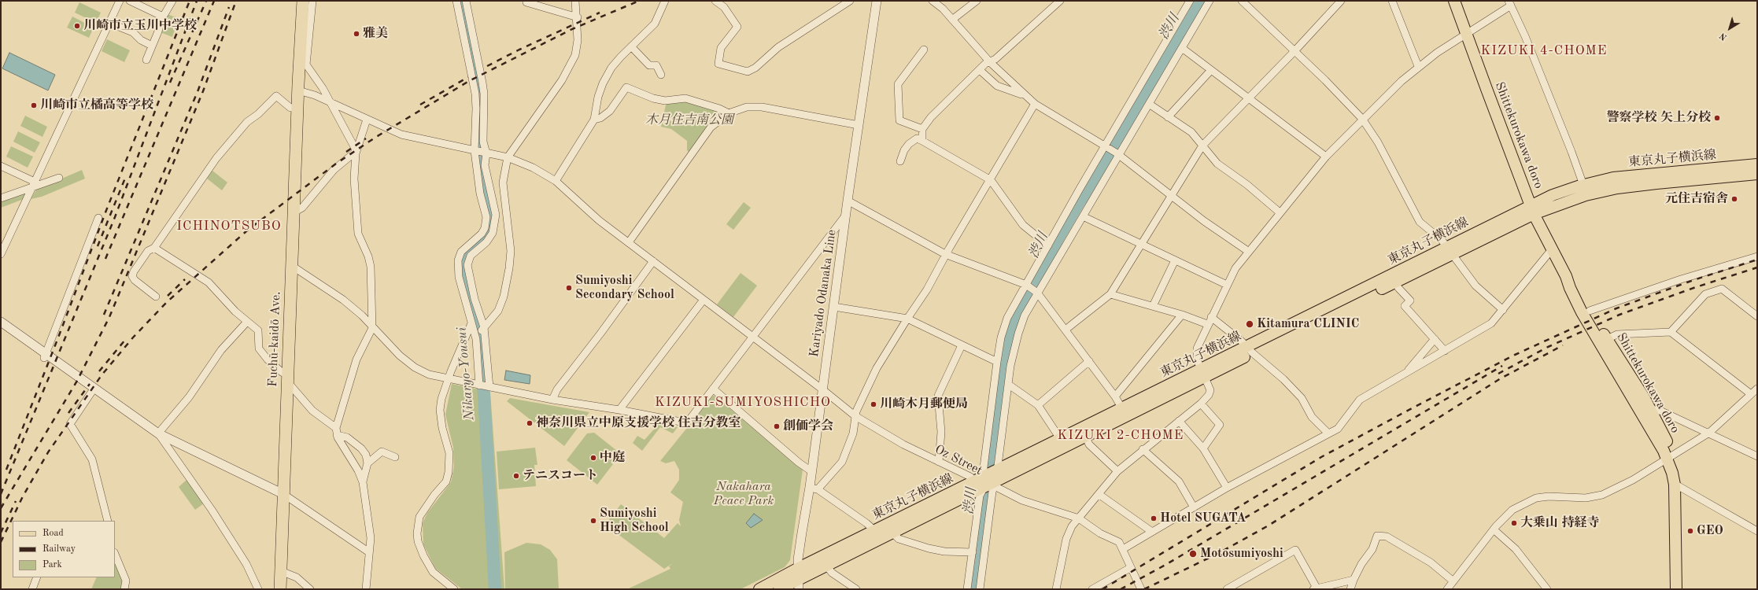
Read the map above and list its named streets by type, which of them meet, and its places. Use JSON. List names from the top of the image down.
{
  "streets": {
    "highway": ["Fuchū-kaidō Ave."],
    "main road": ["Shittekurokawa doro", "東京丸子横浜線"],
    "street": ["Kariyado Odanaka Line", "Oz Street"]
  },
  "crossings": [
    ["Shittekurokawa doro", "東京丸子横浜線"],
    ["東京丸子横浜線", "Kariyado Odanaka Line"],
    ["東京丸子横浜線", "Oz Street"],
    ["Kariyado Odanaka Line", "Oz Street"],
    ["Fuchū-kaidō Ave.", "Oz Street"]
  ],
  "districts": [
    "KIZUKI 4-CHOME",
    "ICHINOTSUBO",
    "KIZUKI-SUMIYOSHICHO",
    "KIZUKI 2-CHOME"
  ],
  "water": ["渋川", "Nikaryo-Yousui"],
  "parks": ["木月住吉南公園", "Nakahara Peace Park"],
  "places": [
    "川崎市立玉川中学校",
    "雅美",
    "川崎市立橘高等学校",
    "警察学校 矢上分校",
    "元住吉宿舎",
    "Sumiyoshi Secondary School",
    "Kitamura CLINIC",
    "川崎木月郵便局",
    "神奈川県立中原支援学校 住吉分教室",
    "創価学会",
    "中庭",
    "テニスコート",
    "Hotel SUGATA",
    "Sumiyoshi High School",
    "大乗山 持経寺",
    "GEO",
    "Motosumiyoshi"
  ],
  "legend": ["Road", "Railway", "Park"],
  "north": "bottom left"
}
